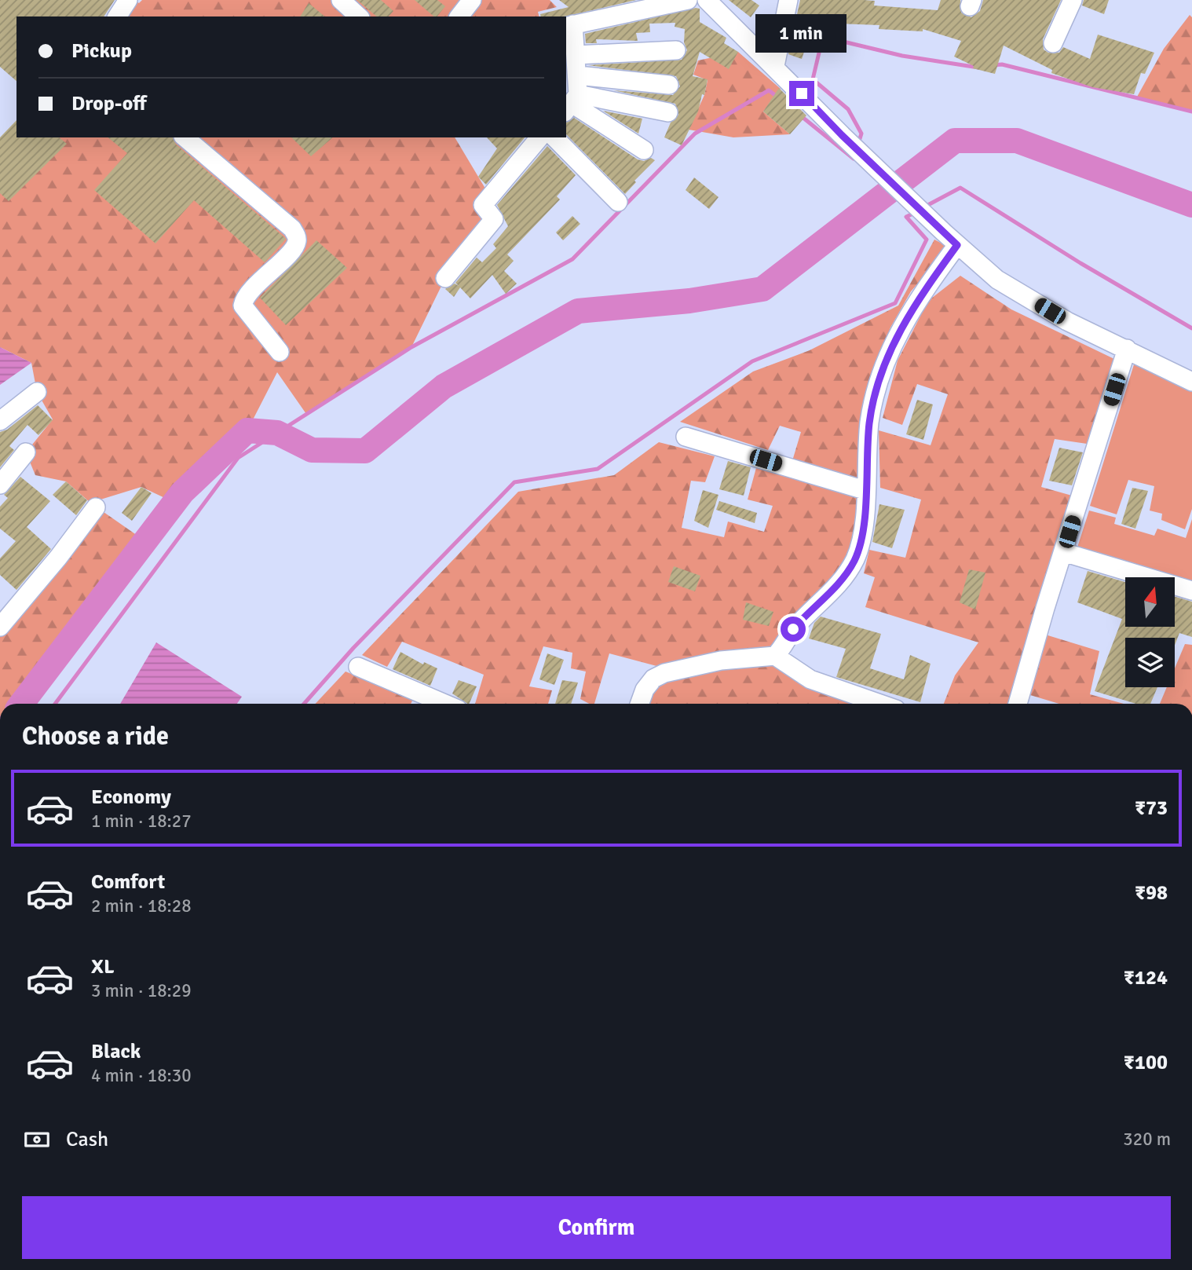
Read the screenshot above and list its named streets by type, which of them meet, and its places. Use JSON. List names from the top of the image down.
{
  "north": "top",
  "page": {
    "bubble": "1 min",
    "banner": ["Pickup", "Drop-off"],
    "heading": "Choose a ride",
    "list": [
      {
        "name": "Economy",
        "note": "1 min · 18:27",
        "value": "₹73"
      },
      {
        "name": "Comfort",
        "note": "2 min · 18:28",
        "value": "₹98"
      },
      {
        "name": "XL",
        "note": "3 min · 18:29",
        "value": "₹124"
      },
      {
        "name": "Black",
        "note": "4 min · 18:30",
        "value": "₹100"
      }
    ],
    "pay": ["Cash", "320 m"],
    "buttons": "Confirm"
  }
}
